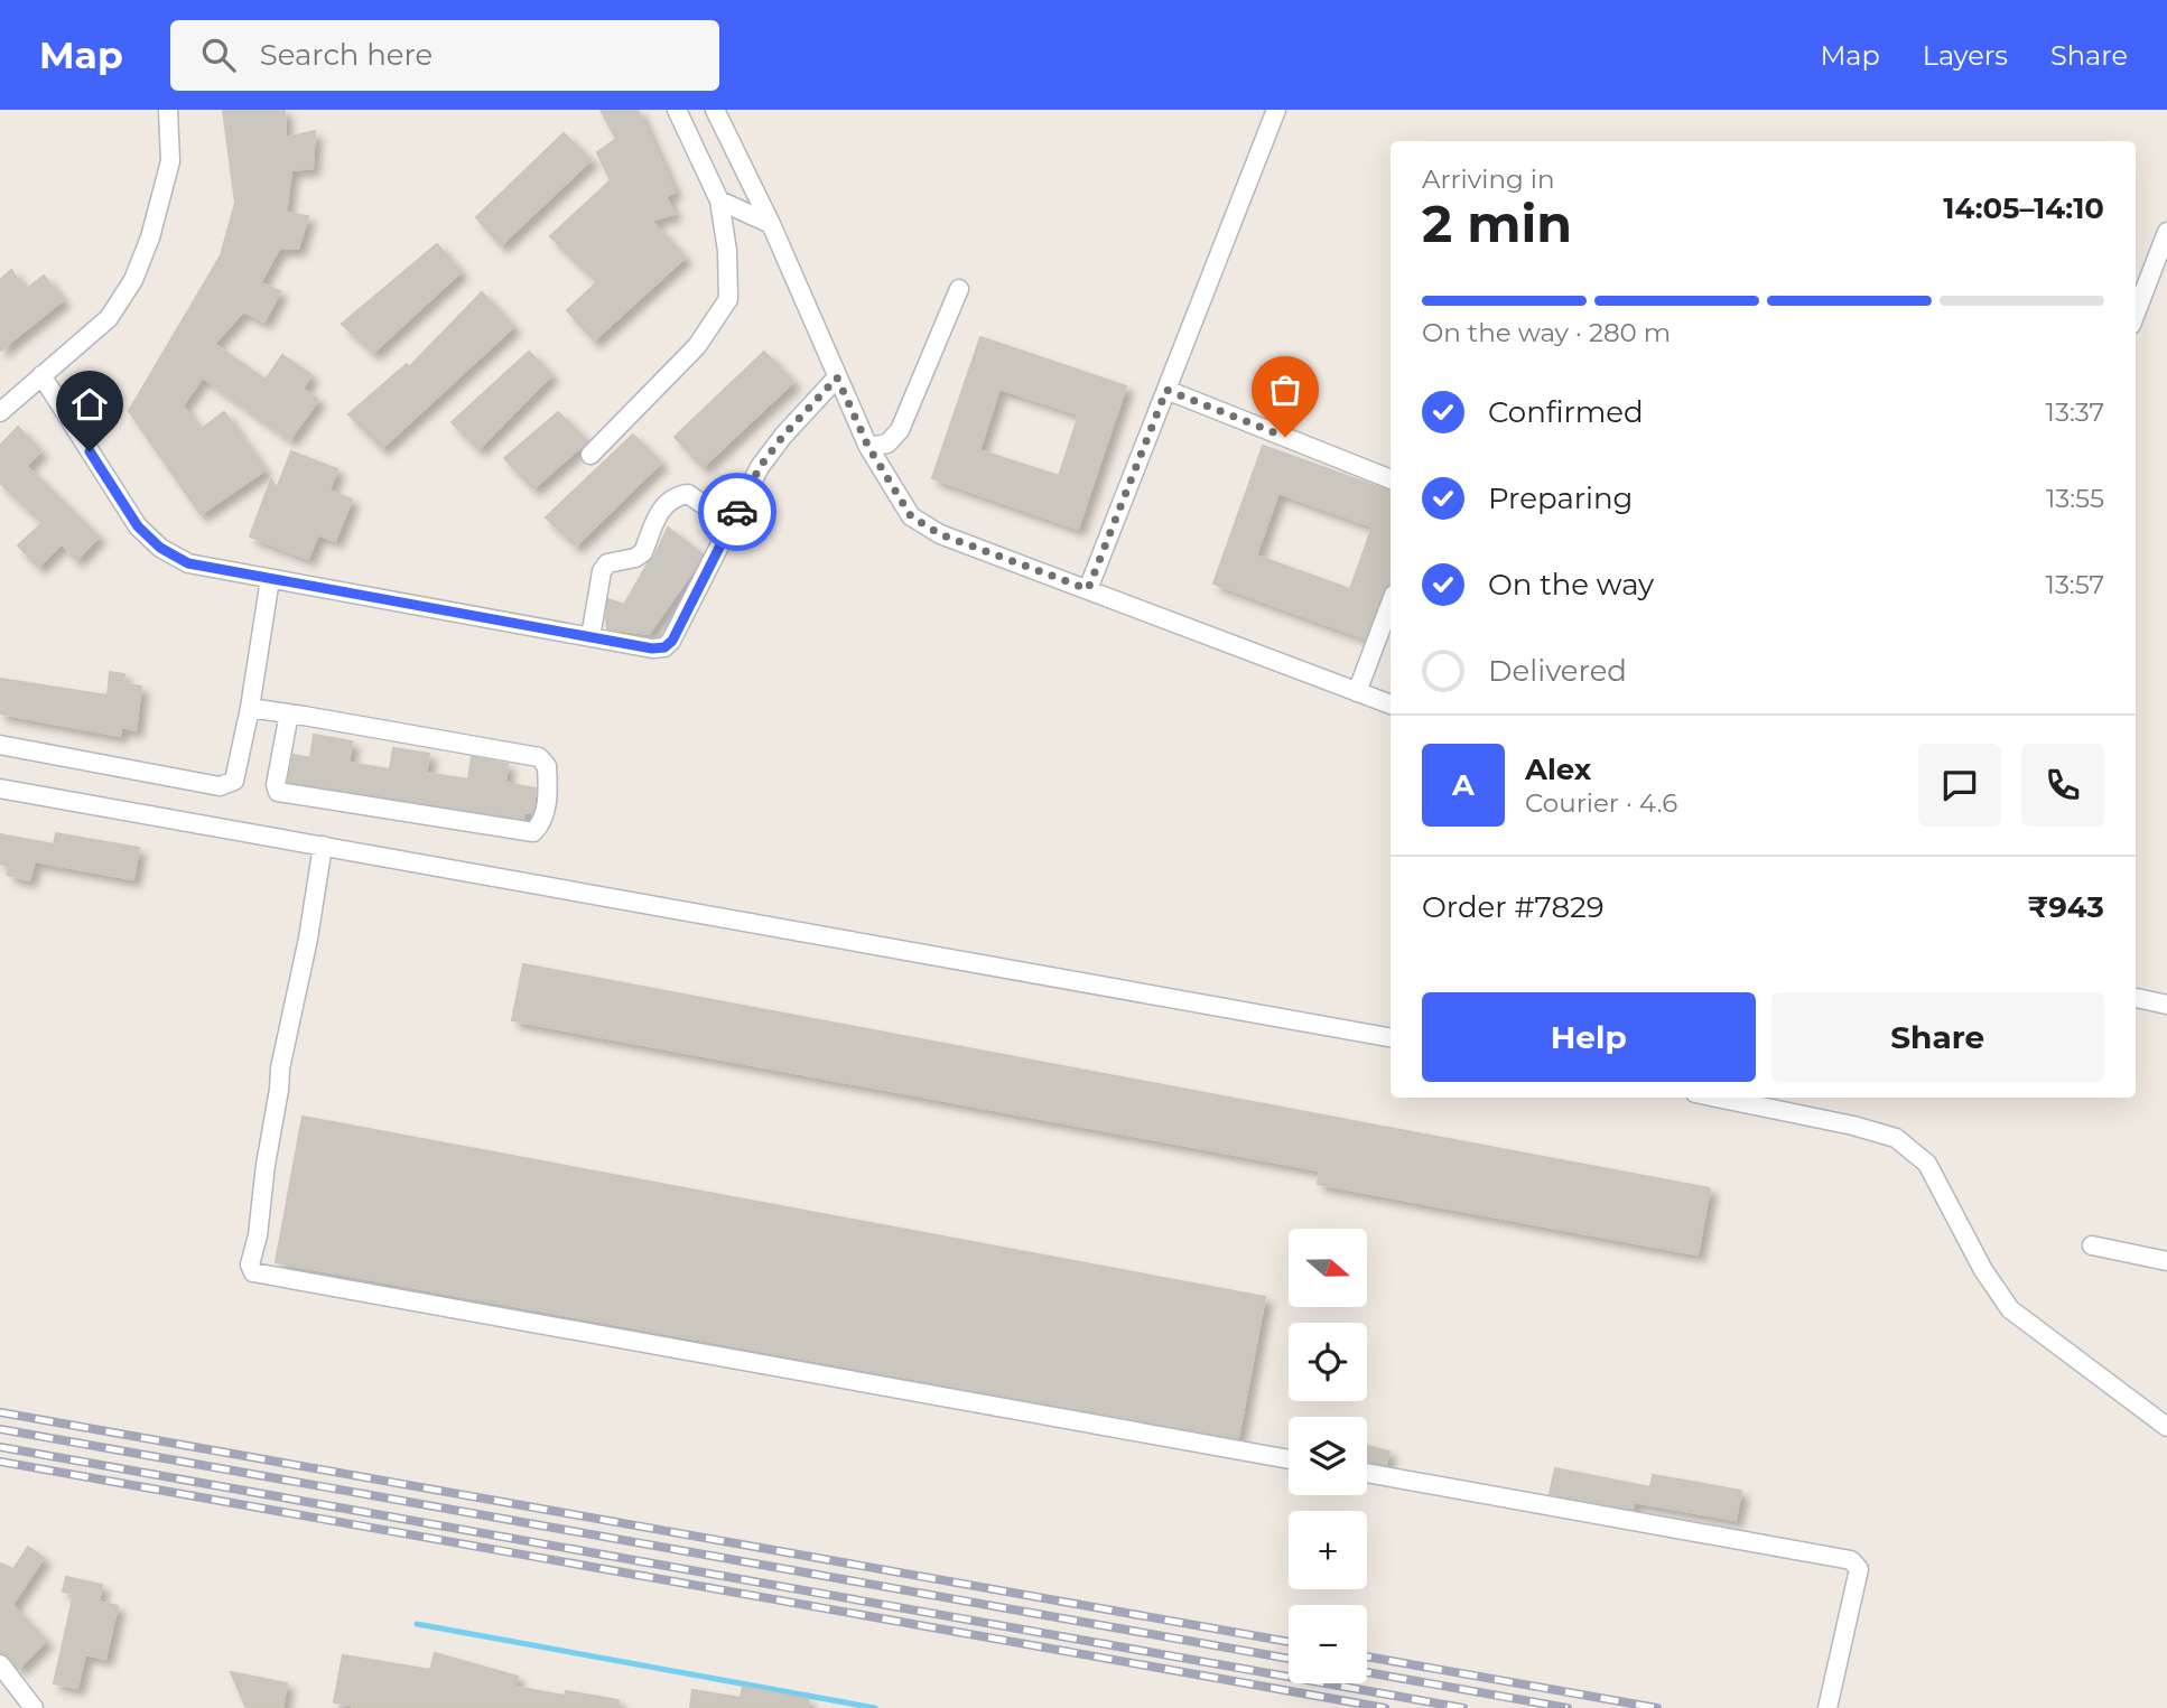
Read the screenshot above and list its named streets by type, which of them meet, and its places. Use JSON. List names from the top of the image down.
{
  "north": "right",
  "page": {
    "header": "Map",
    "search": "Search here",
    "nav": ["Map", "Layers", "Share"],
    "heading": ["2 min", "Arriving in", "14:05–14:10"],
    "panel": [
      "Alex",
      "Courier · 4.6",
      "Order #7829",
      "₹943"
    ],
    "bar": "On the way · 280 m",
    "list": [
      ["Confirmed", "13:37"],
      ["Preparing", "13:55"],
      ["On the way", "13:57"],
      "Delivered"
    ],
    "round": "A",
    "buttons": ["Help", "Share"],
    "map_buttons": ["+", "−"]
  }
}
